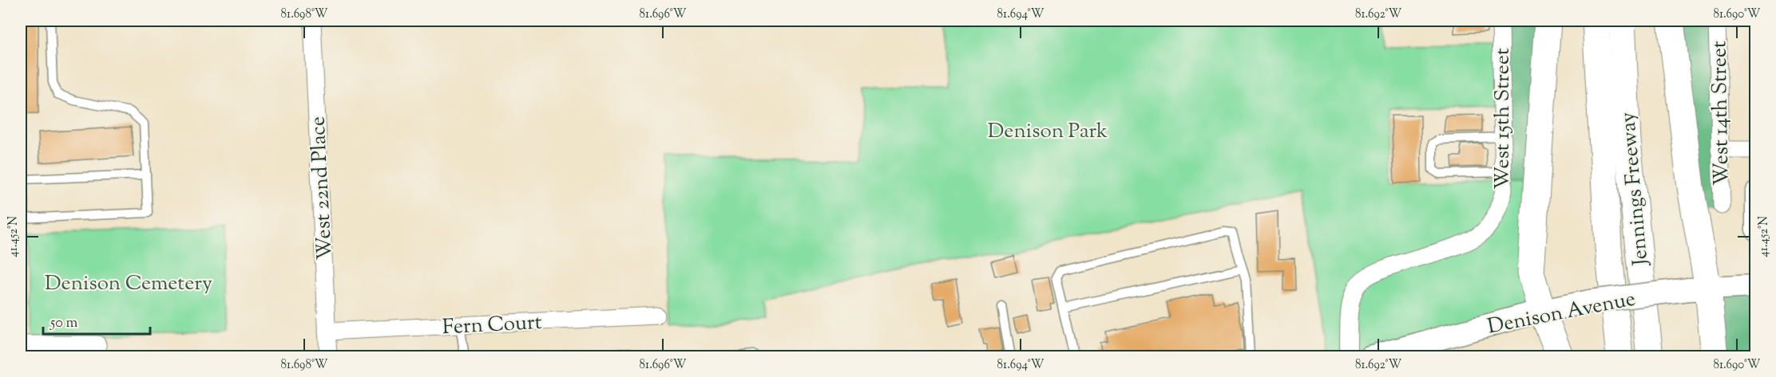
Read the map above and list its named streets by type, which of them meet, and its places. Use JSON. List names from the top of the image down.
{
  "streets": {
    "highway": ["Jennings Freeway"],
    "main road": ["Denison Avenue"],
    "street": [
      "West 14th Street",
      "West 15th Street",
      "West 22nd Place",
      "Fern Court"
    ]
  },
  "crossings": [
    ["West 22nd Place", "Fern Court"]
  ],
  "parks": ["Denison Park", "Denison Cemetery"],
  "scale_bar": "50 m",
  "coordinates": [
    "81.698°W",
    "81.696°W",
    "81.694°W",
    "81.692°W",
    "81.690°W",
    "41.452°N"
  ]
}
